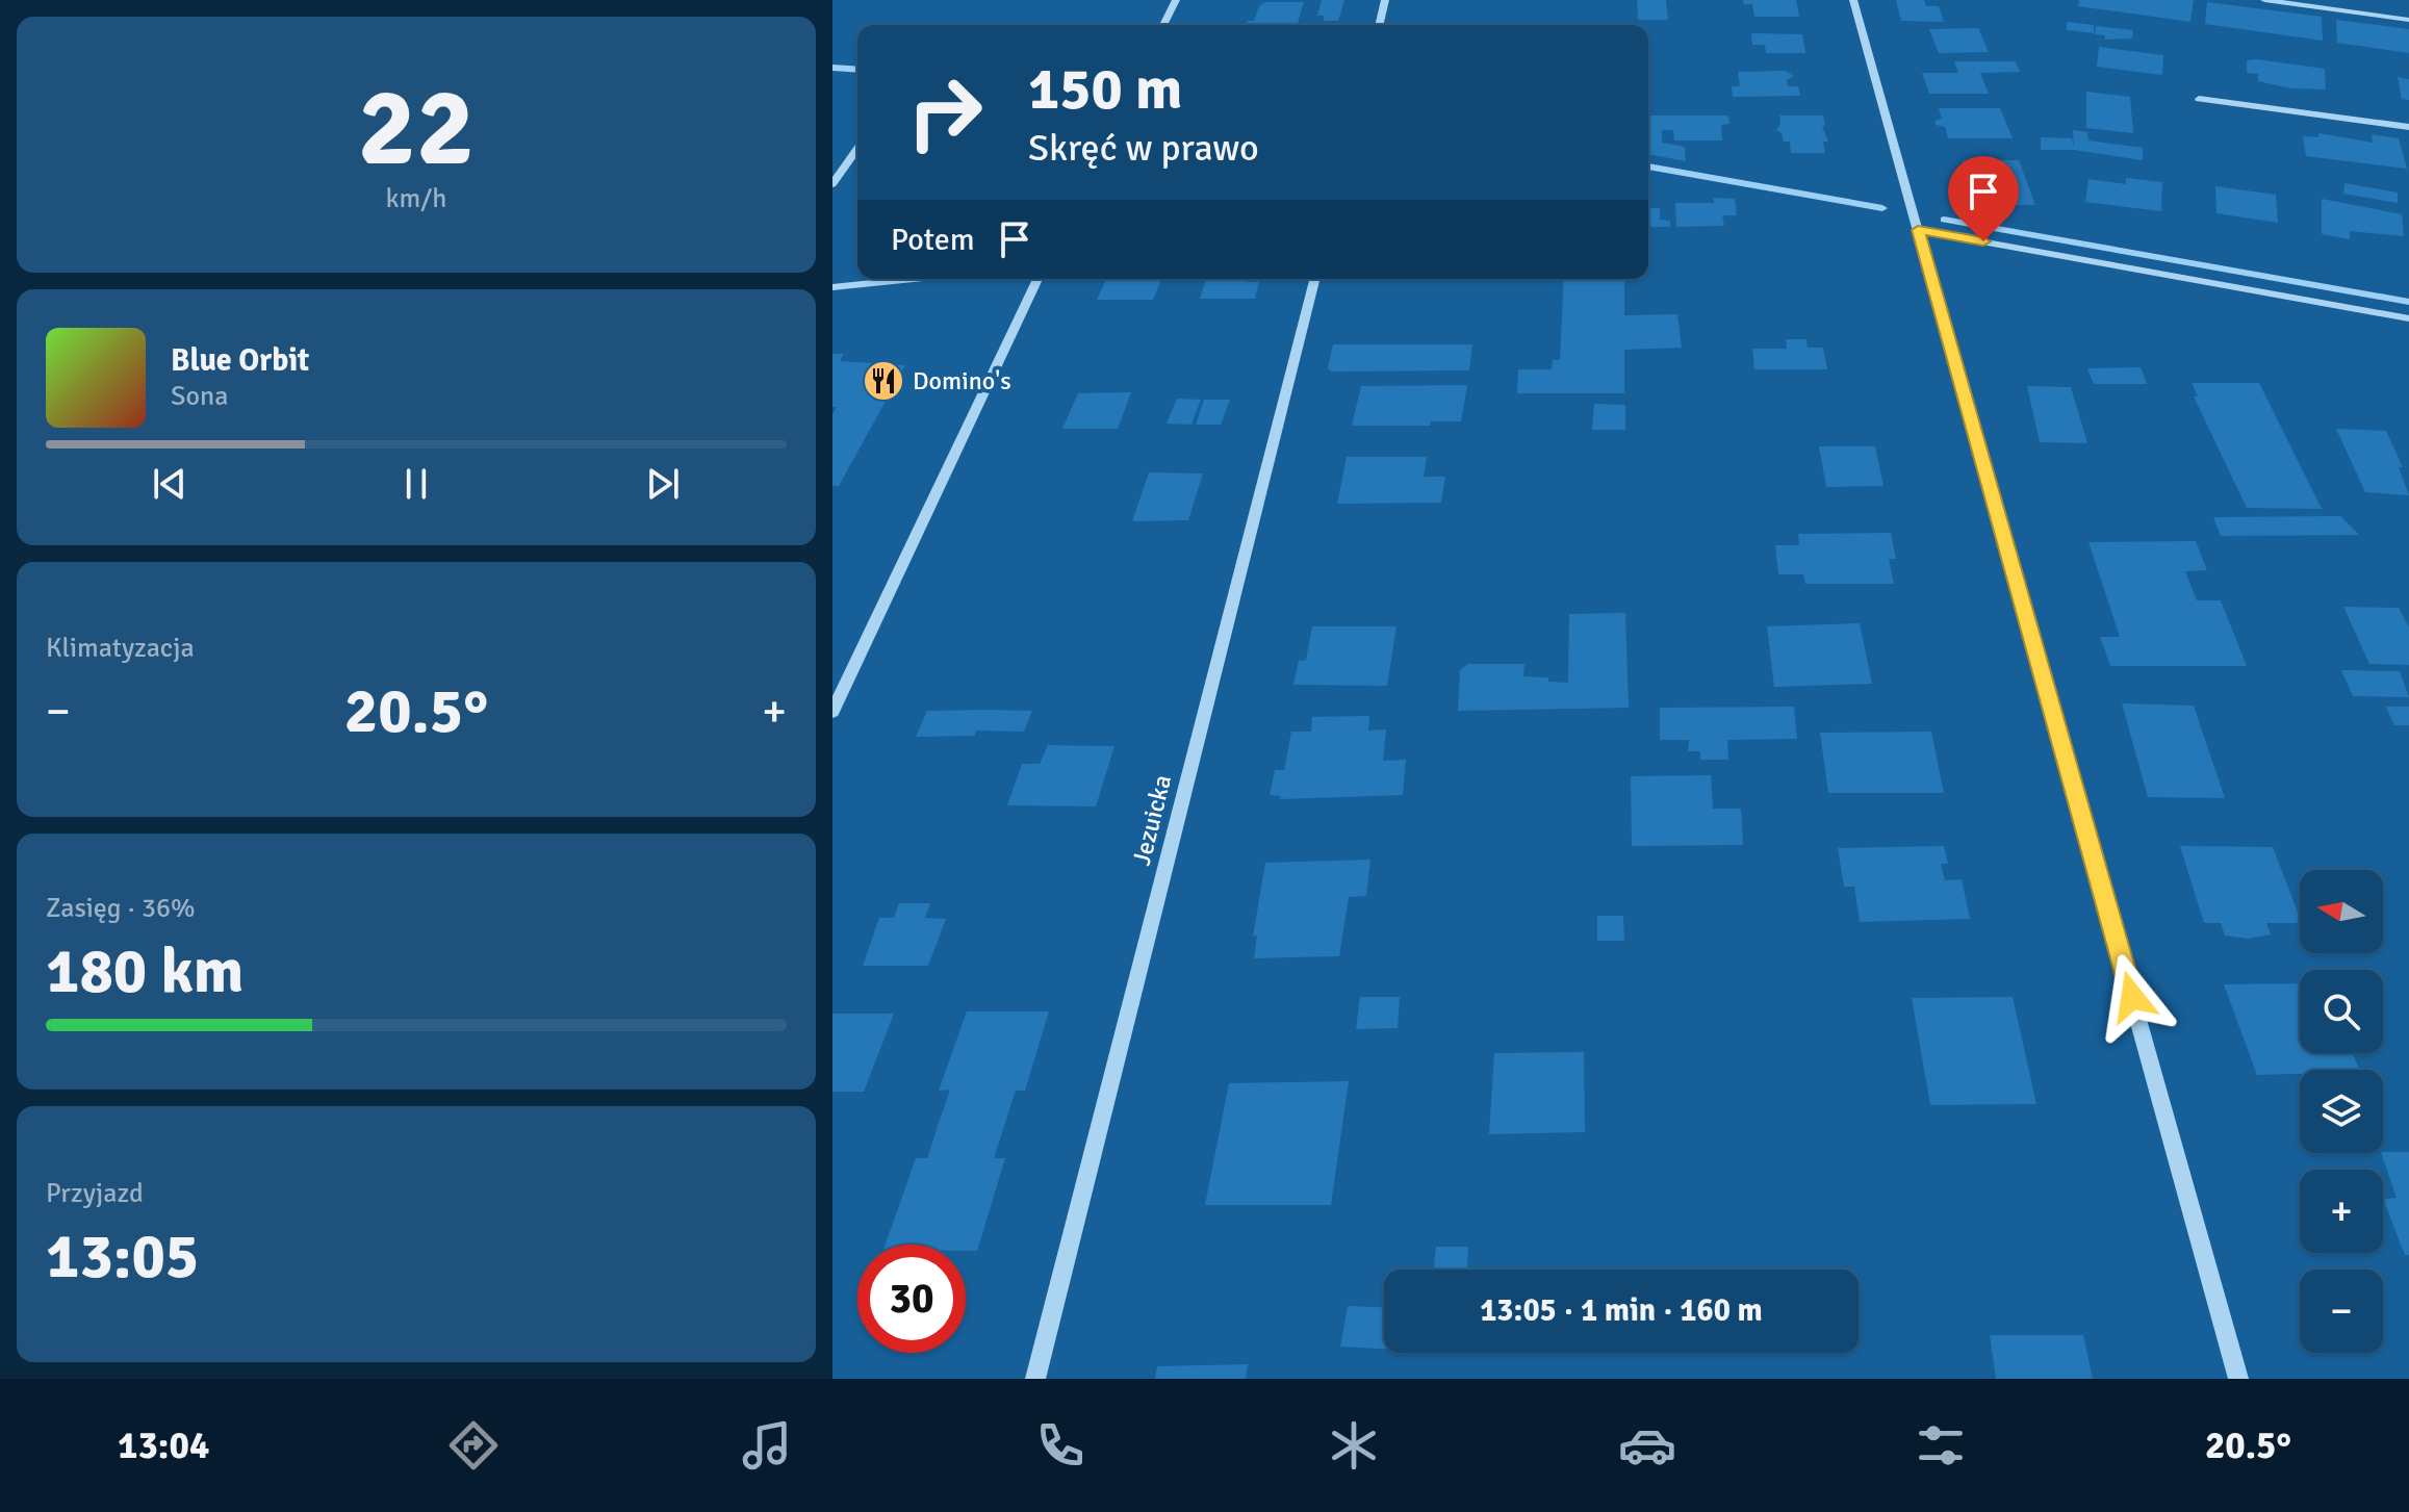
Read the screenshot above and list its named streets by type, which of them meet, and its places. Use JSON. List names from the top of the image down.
{
  "streets": {
    "street": ["Jezuicka"]
  },
  "places": {
    "restaurant": ["Domino's"]
  },
  "north": "left",
  "page": {
    "tile": [
      ["22", "km/h"],
      "Klimatyzacja",
      ["Zasięg · 36%", "180 km"],
      ["Przyjazd", "13:05"]
    ],
    "turn": ["150 m", "Skręć w prawo"],
    "then": "Potem",
    "song": ["Blue Orbit", "Sona"],
    "heat": ["−", "20.5°", "+"],
    "map_buttons": ["+", "−"],
    "limit": "30",
    "trip": "13:05 · 1 min · 160 m",
    "tabs": ["13:04", "20.5°"]
  }
}
